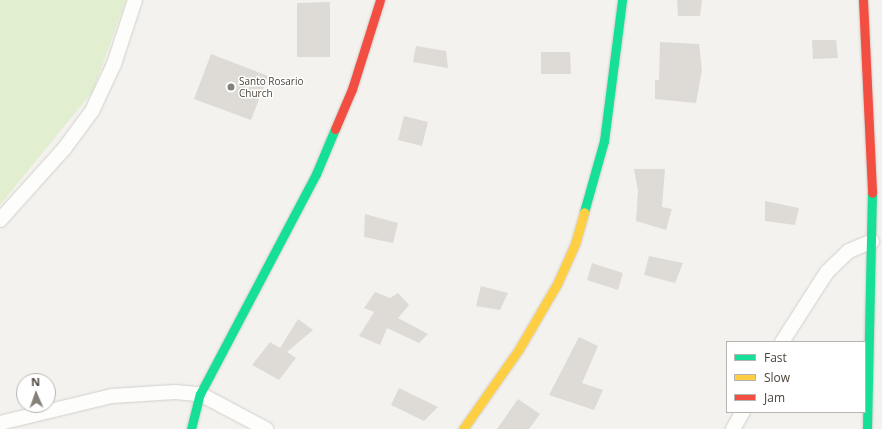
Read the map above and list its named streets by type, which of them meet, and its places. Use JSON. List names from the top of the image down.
{
  "places": ["Santo Rosario Church"],
  "legend": ["Fast", "Slow", "Jam"],
  "north": "top"
}
